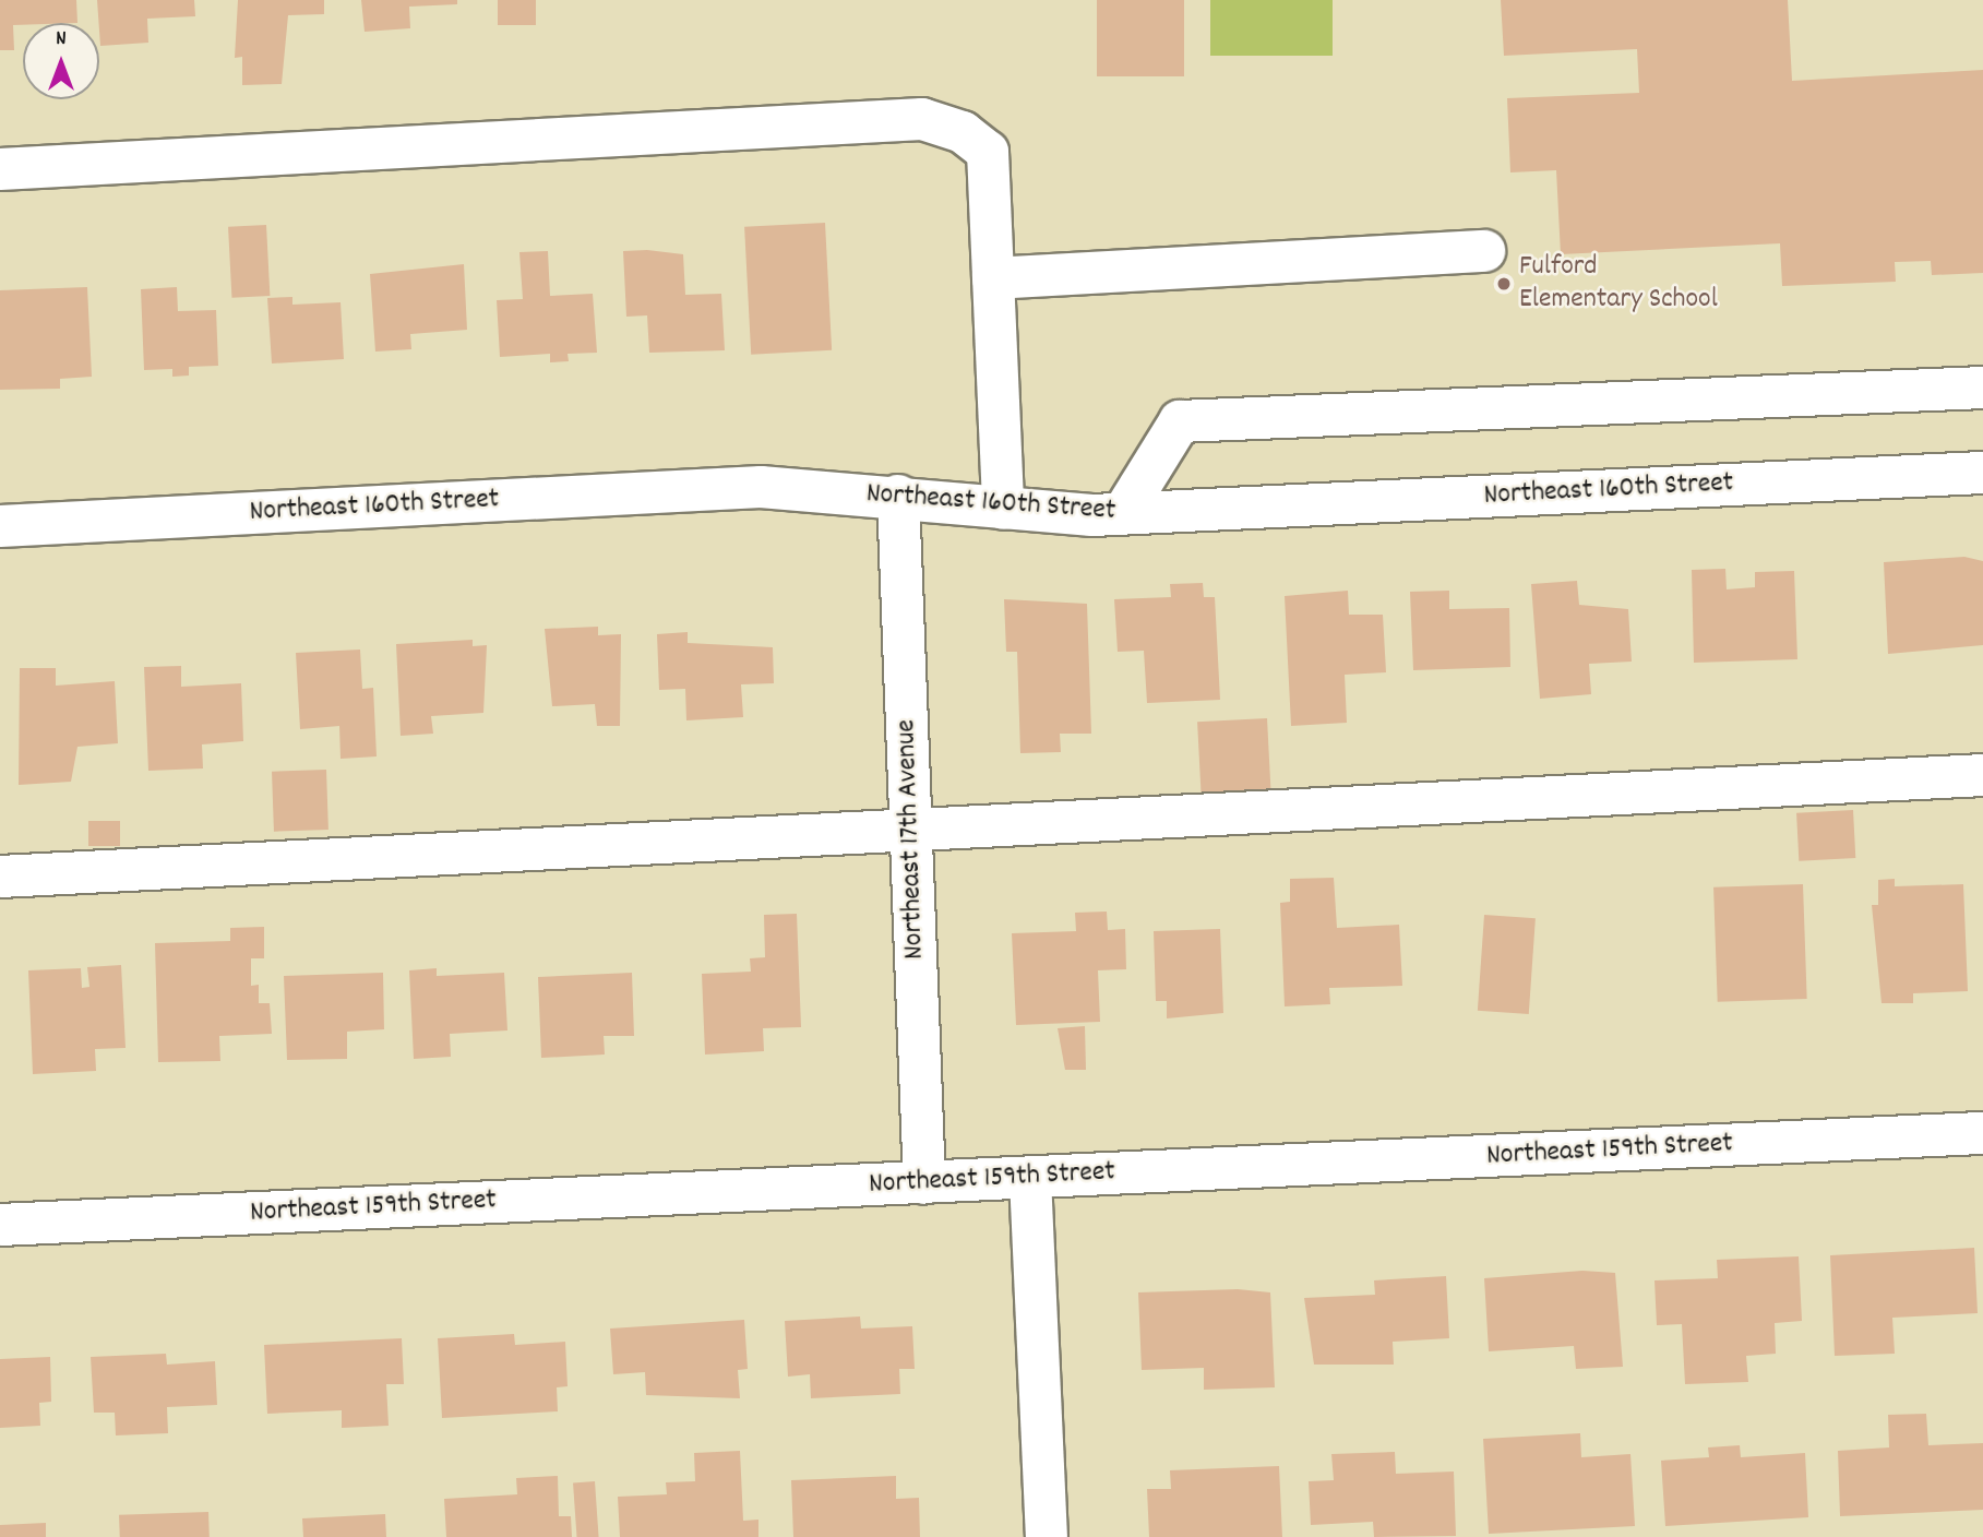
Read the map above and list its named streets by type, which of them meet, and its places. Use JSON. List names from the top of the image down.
{
  "streets": {
    "street": ["Northeast 160th Street", "Northeast 17th Avenue", "Northeast 159th Street"]
  },
  "crossings": [
    ["Northeast 160th Street", "Northeast 17th Avenue"],
    ["Northeast 17th Avenue", "Northeast 159th Street"]
  ],
  "places": ["Fulford Elementary School"],
  "north": "top"
}
